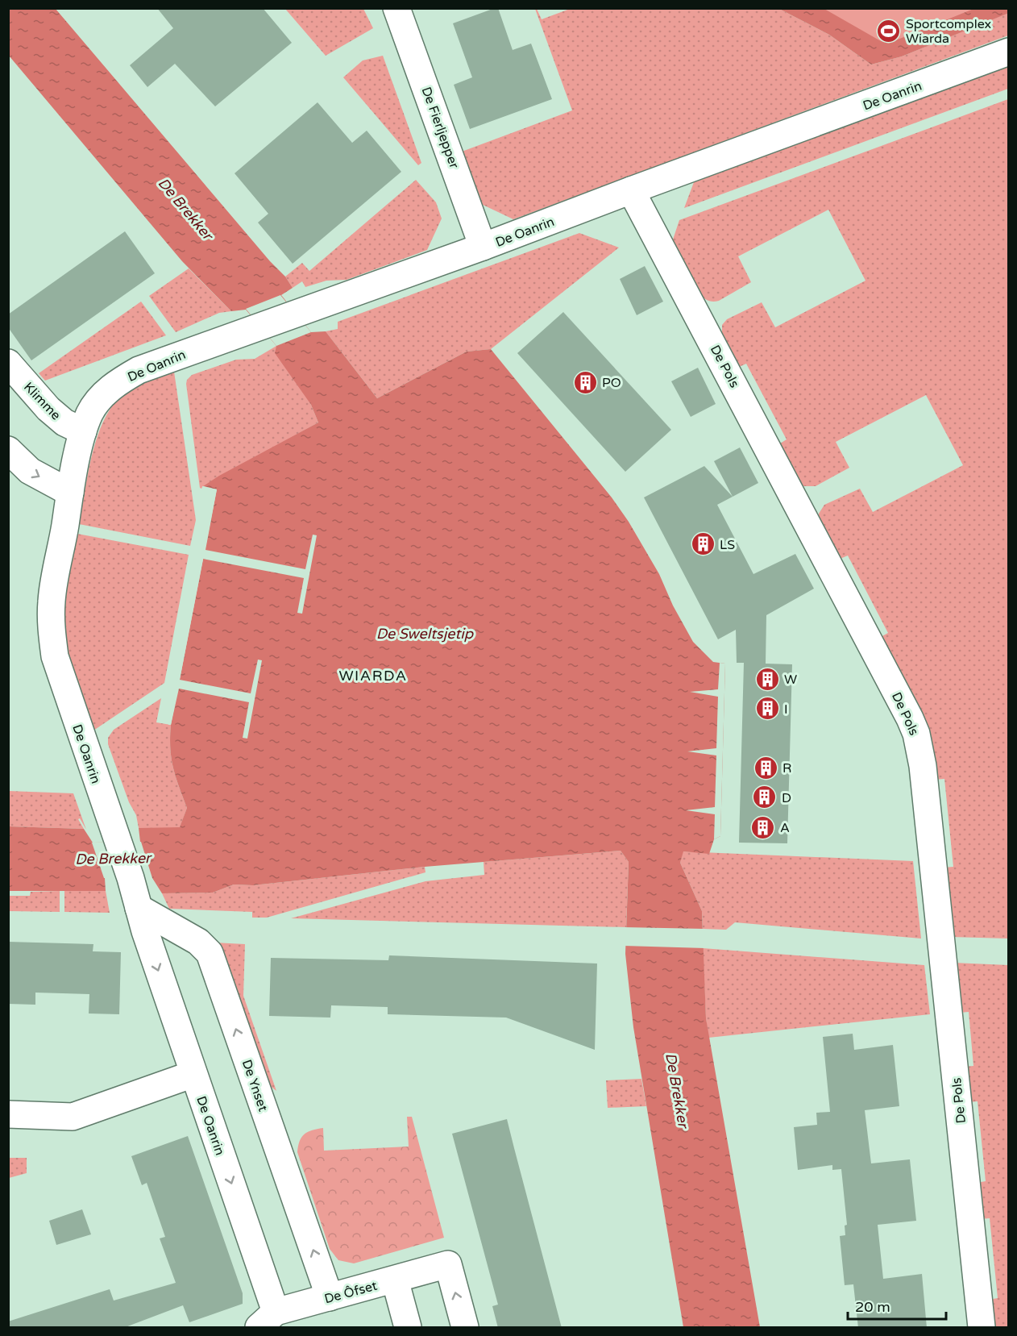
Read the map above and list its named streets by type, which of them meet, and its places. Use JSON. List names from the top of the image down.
{
  "streets": {
    "street": [
      "De Oanrin",
      "De Fierljepper",
      "De Pols",
      "Klimme",
      "De Ynset",
      "De Ôfset"
    ]
  },
  "crossings": [
    ["De Oanrin", "De Fierljepper"],
    ["De Oanrin", "De Pols"],
    ["De Oanrin", "Klimme"],
    ["De Oanrin", "De Ynset"],
    ["De Oanrin", "De Ôfset"],
    ["De Ynset", "De Ôfset"]
  ],
  "one_way": ["De Ynset"],
  "districts": ["WIARDA"],
  "water": ["De Brekker", "De Sweltsjetip"],
  "places": {
    "sports": ["Sportcomplex Wiarda"],
    "building": [
      "PO",
      "LS",
      "W",
      "I",
      "R",
      "D",
      "A"
    ]
  },
  "scale_bar": "20 m"
}
